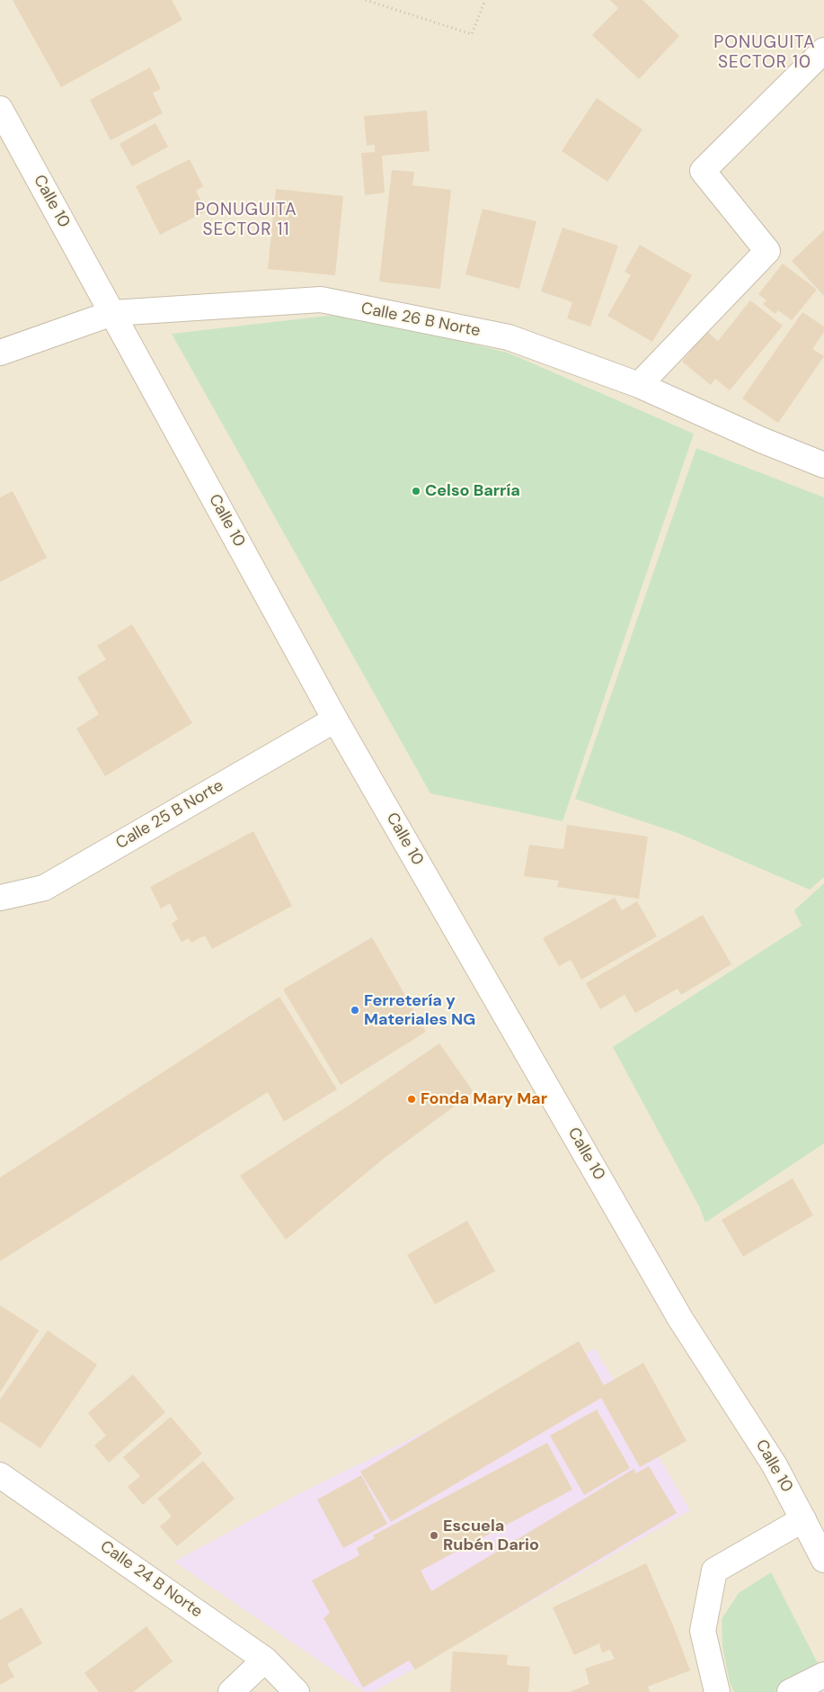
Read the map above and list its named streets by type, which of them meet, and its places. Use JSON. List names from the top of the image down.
{
  "streets": {
    "street": [
      "Calle 10",
      "Calle 26 B Norte",
      "Calle 25 B Norte",
      "Calle 24 B Norte"
    ]
  },
  "crossings": [
    ["Calle 10", "Calle 26 B Norte"],
    ["Calle 10", "Calle 25 B Norte"]
  ],
  "districts": ["PONUGUITA SECTOR 10", "PONUGUITA SECTOR 11"],
  "places": [
    "Celso Barría",
    "Ferretería y Materiales NG",
    "Fonda Mary Mar",
    "Escuela Rubén Dario"
  ]
}
